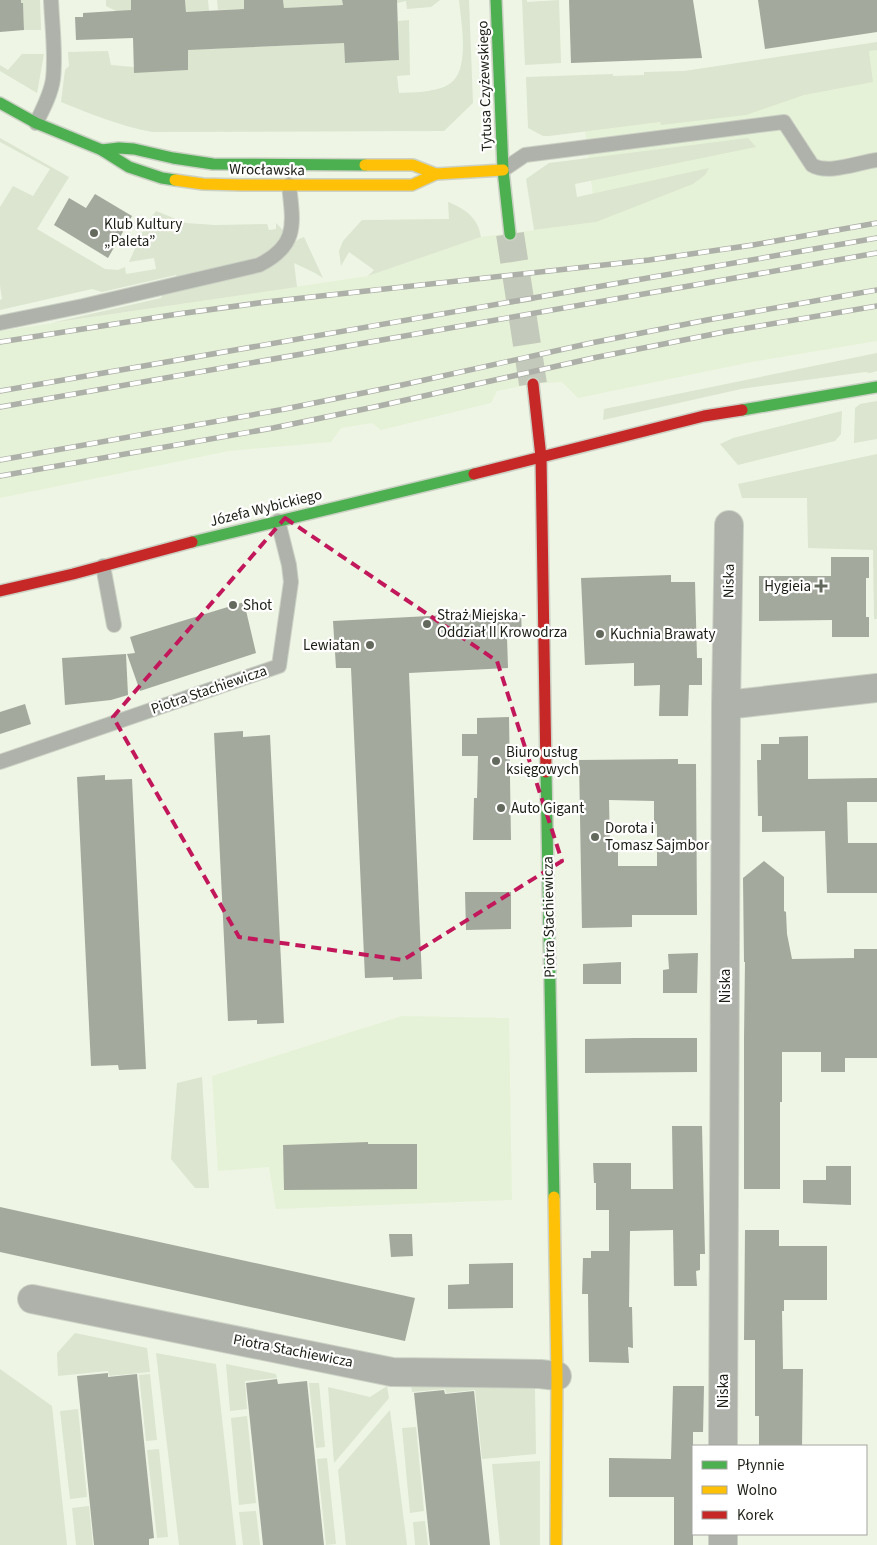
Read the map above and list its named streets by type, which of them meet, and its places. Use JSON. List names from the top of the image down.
{
  "streets": {
    "street": [
      "Tytusa Czyżewskiego",
      "Wrocławska",
      "Józefa Wybickiego",
      "Niska",
      "Piotra Stachiewicza"
    ]
  },
  "crossings": [
    ["Tytusa Czyżewskiego", "Wrocławska"],
    ["Józefa Wybickiego", "Piotra Stachiewicza"]
  ],
  "places": {
    "other": [
      "Klub Kultury „Paleta”",
      "Shot",
      "Straż Miejska - Oddział II Krowodrza",
      "Kuchnia Brawaty",
      "Lewiatan",
      "Biuro usług księgowych",
      "Auto Gigant",
      "Dorota i Tomasz Sajmbor"
    ],
    "health": ["Hygieia"]
  },
  "legend": ["Płynnie", "Wolno", "Korek"]
}
